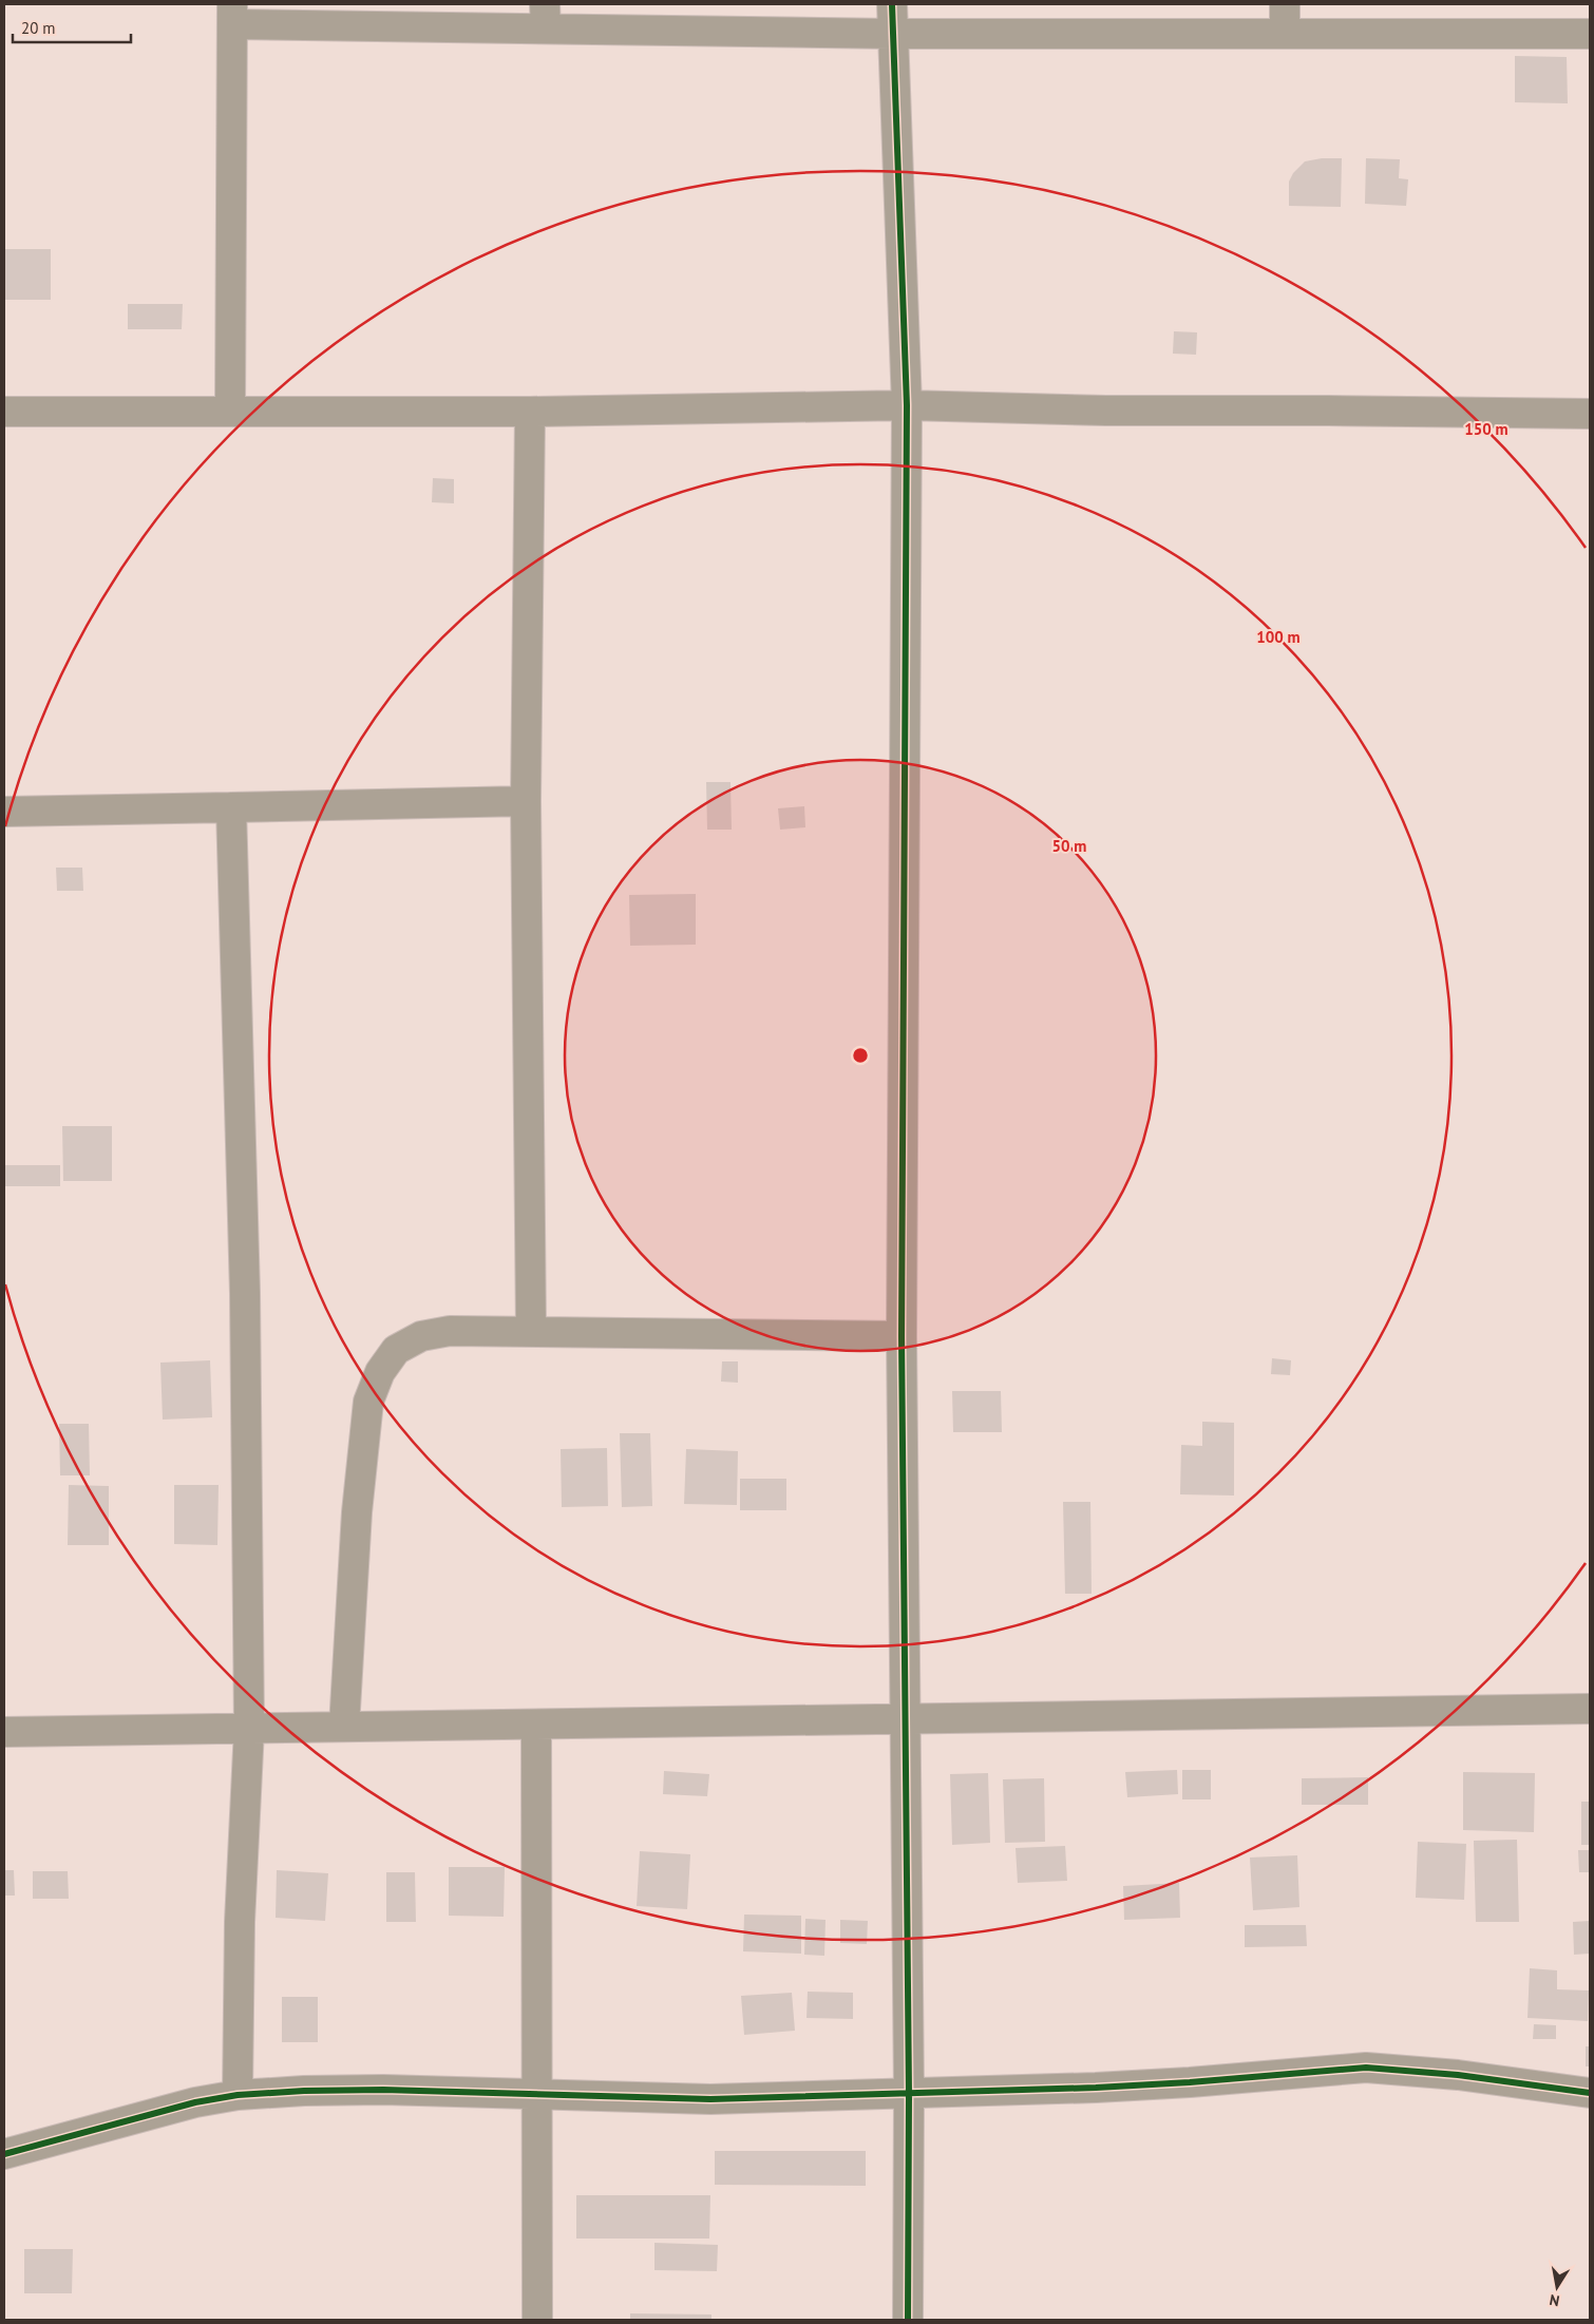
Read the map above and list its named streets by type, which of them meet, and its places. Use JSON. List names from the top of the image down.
{
  "scale_bar": "20 m",
  "north": "bottom",
  "rings": ["150 m", "100 m", "50 m"]
}
